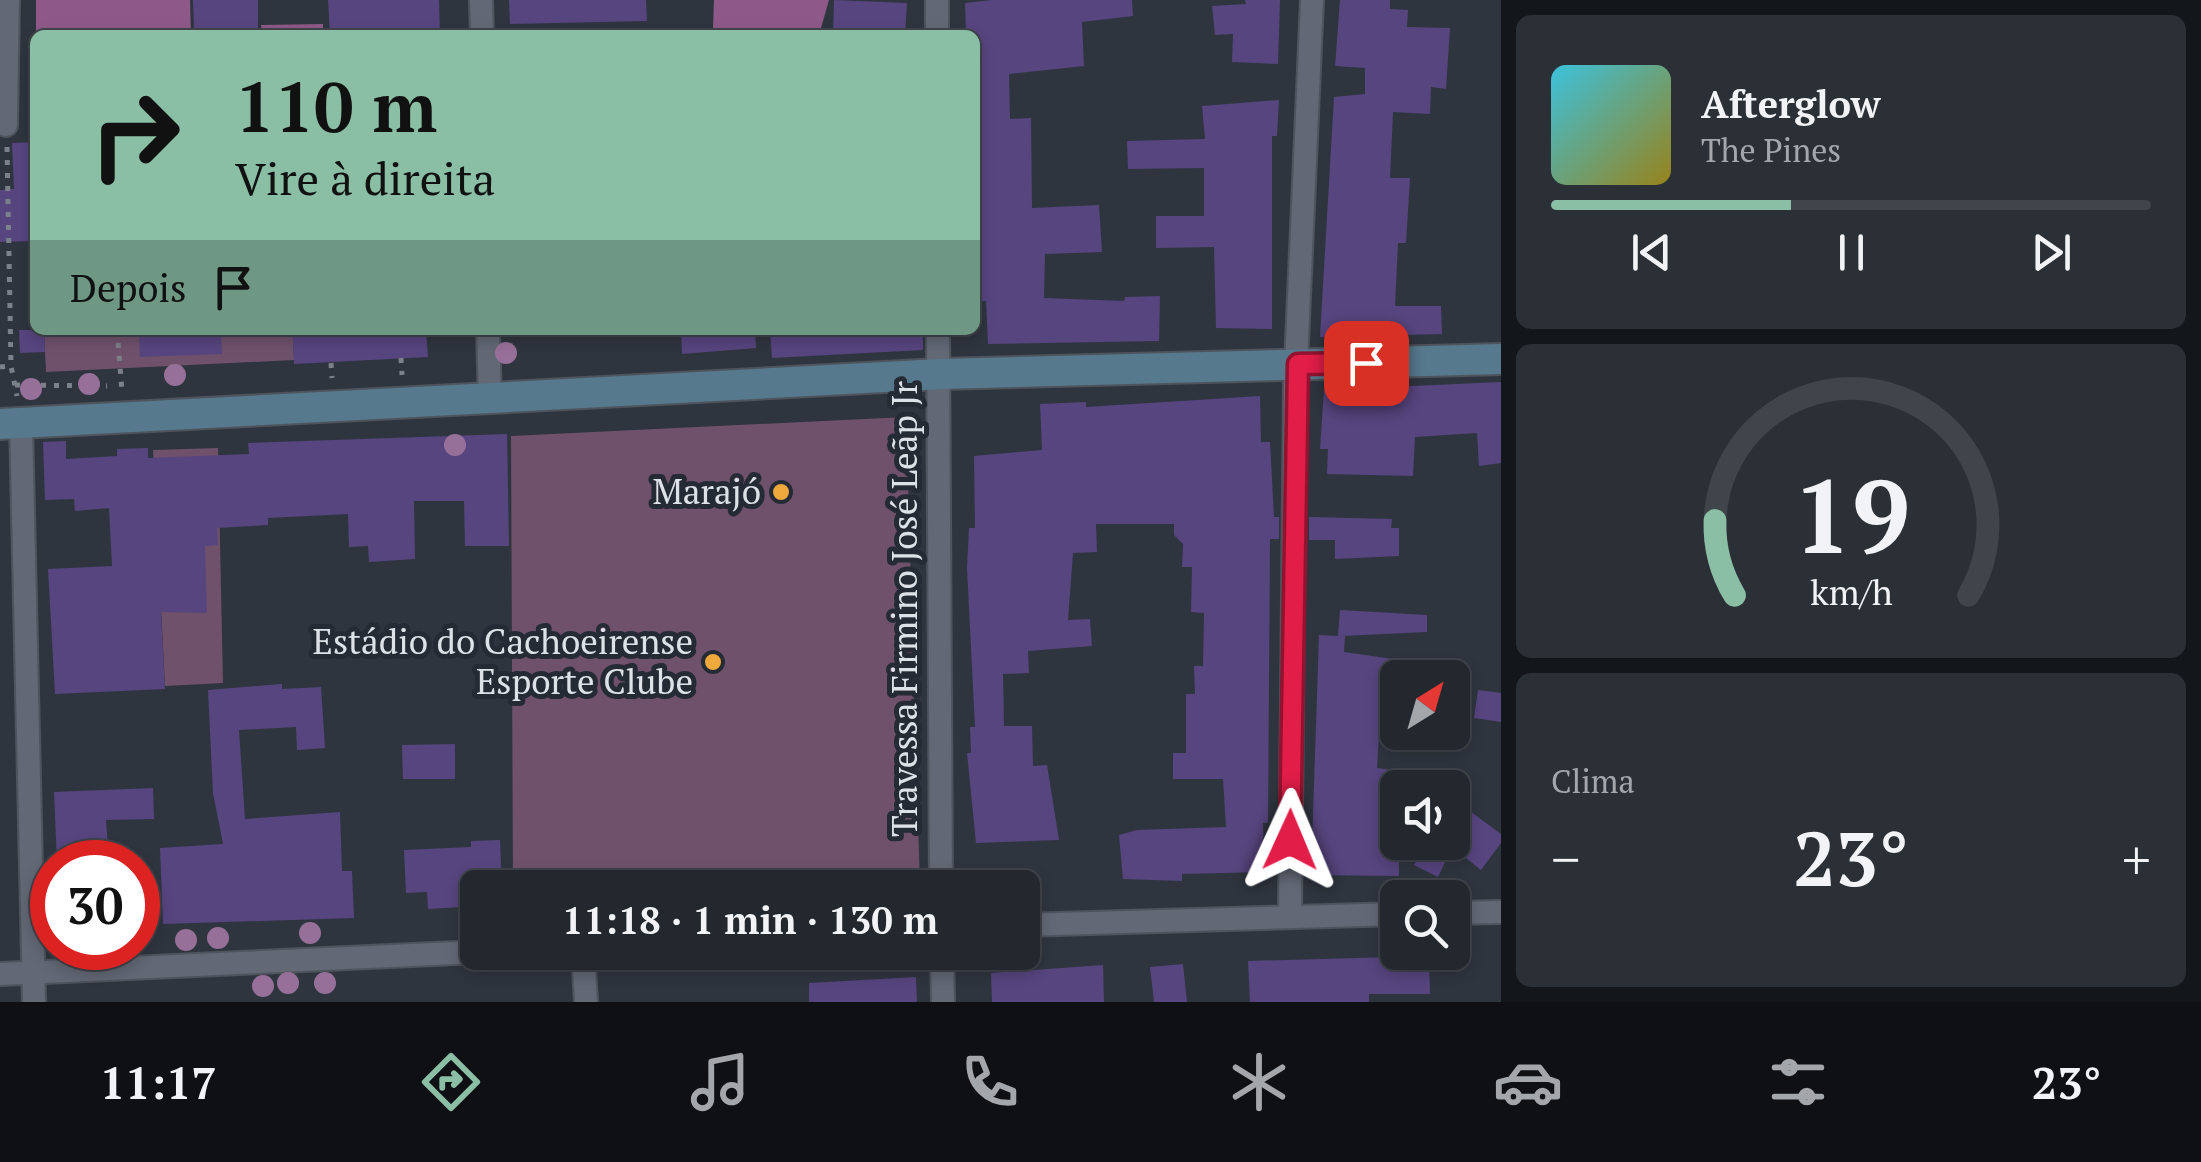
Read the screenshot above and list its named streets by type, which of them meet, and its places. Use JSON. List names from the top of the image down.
{
  "streets": {
    "street": ["Travessa Firmino José Leãp Jr"]
  },
  "places": ["Marajó", "Estádio do Cachoeirense Esporte Clube"],
  "north": "top right",
  "page": {
    "turn": ["110 m", "Vire à direita"],
    "song": ["Afterglow", "The Pines"],
    "then": "Depois",
    "tile": "Clima",
    "heat": ["−", "23°", "+"],
    "limit": "30",
    "trip": "11:18 · 1 min · 130 m",
    "tabs": ["11:17", "23°"],
    "gauge": ["19", "km/h"]
  }
}
